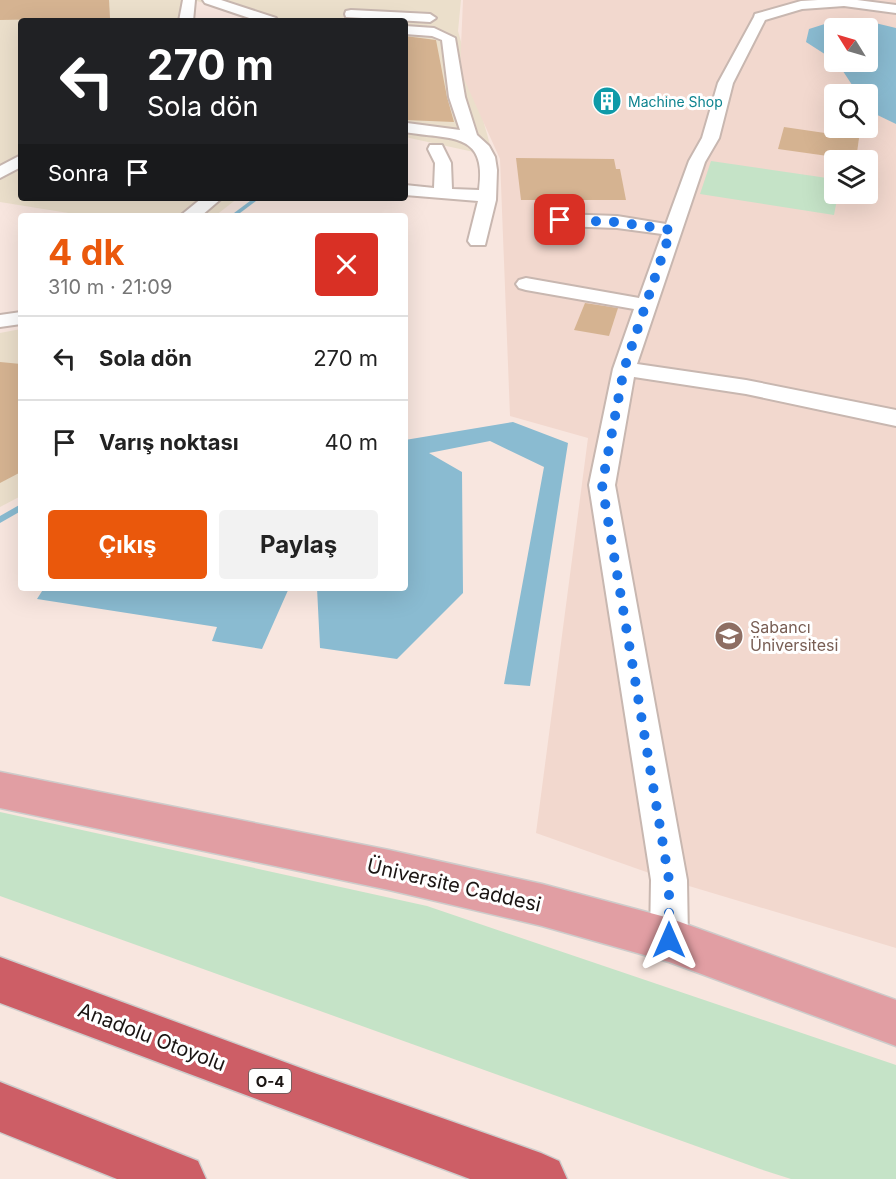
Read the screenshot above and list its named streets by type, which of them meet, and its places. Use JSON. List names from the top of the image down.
{
  "streets": {
    "highway": ["Anadolu Otoyolu", "O-4"],
    "main road": ["Üniversite Caddesi"]
  },
  "places": {
    "building": ["Machine Shop"],
    "school or university": ["Sabancı Üniversitesi"]
  },
  "north": "top left",
  "page": {
    "turn": ["270 m", "Sola dön"],
    "then": "Sonra",
    "heading": ["4 dk", "310 m · 21:09"],
    "list": [
      {
        "name": "Sola dön",
        "value": "270 m"
      },
      {
        "name": "Varış noktası",
        "value": "40 m"
      }
    ],
    "buttons": ["Çıkış", "Paylaş"]
  }
}
